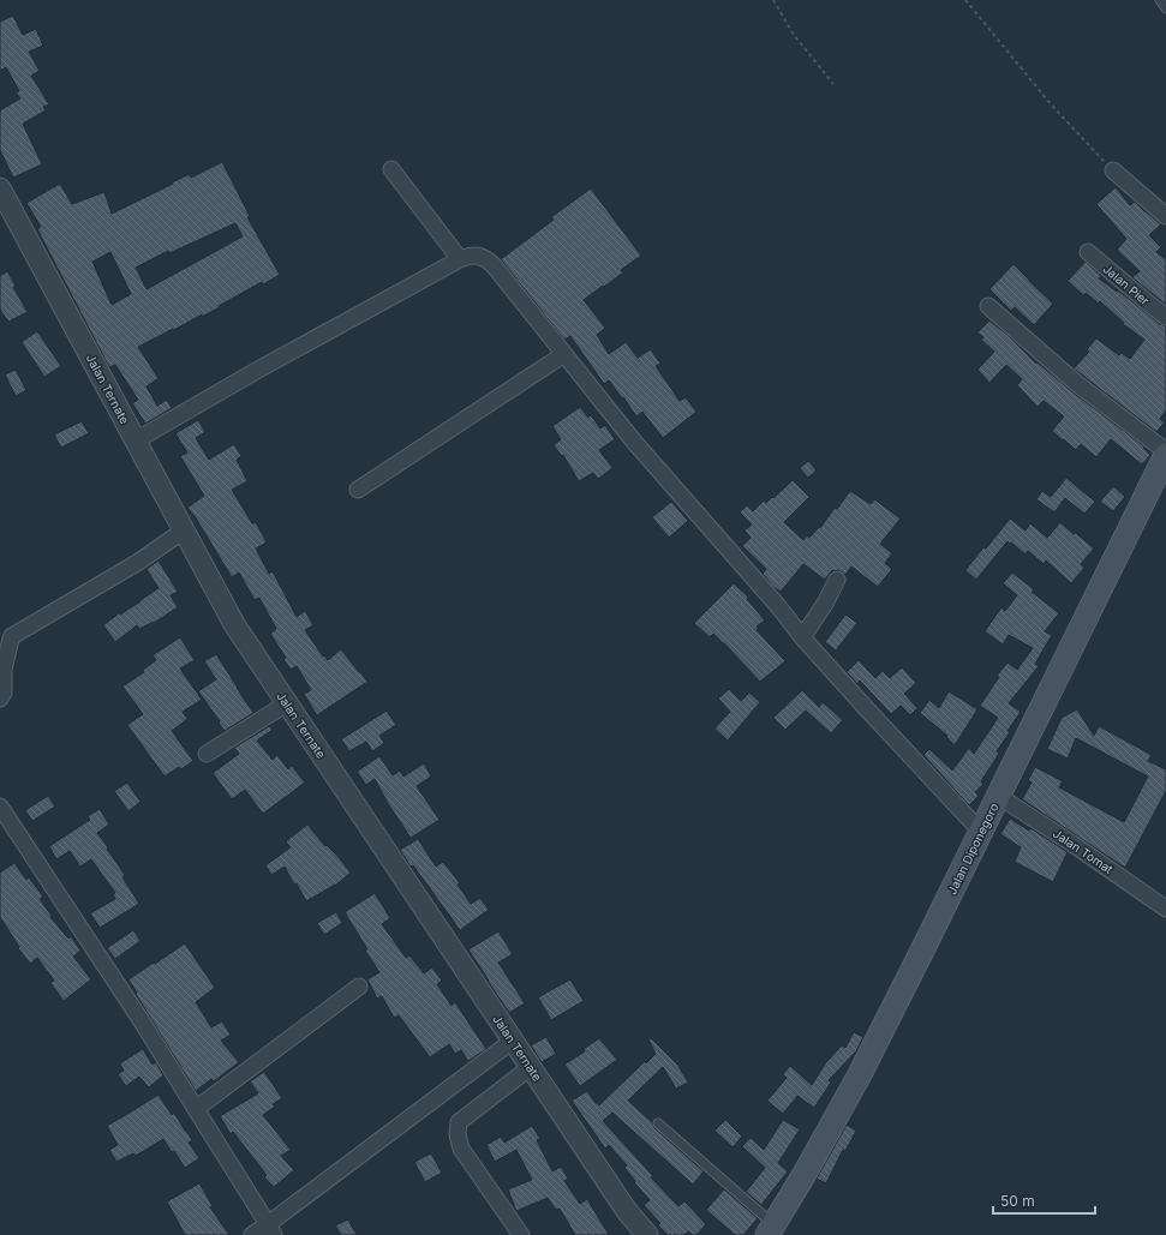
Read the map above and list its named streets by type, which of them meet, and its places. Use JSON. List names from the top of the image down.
{
  "streets": {
    "main road": ["Jalan Diponegoro"],
    "street": ["Jalan Pier", "Jalan Ternate", "Jalan Tomat"]
  },
  "crossings": [
    ["Jalan Diponegoro", "Jalan Tomat"]
  ],
  "scale_bar": "50 m"
}
